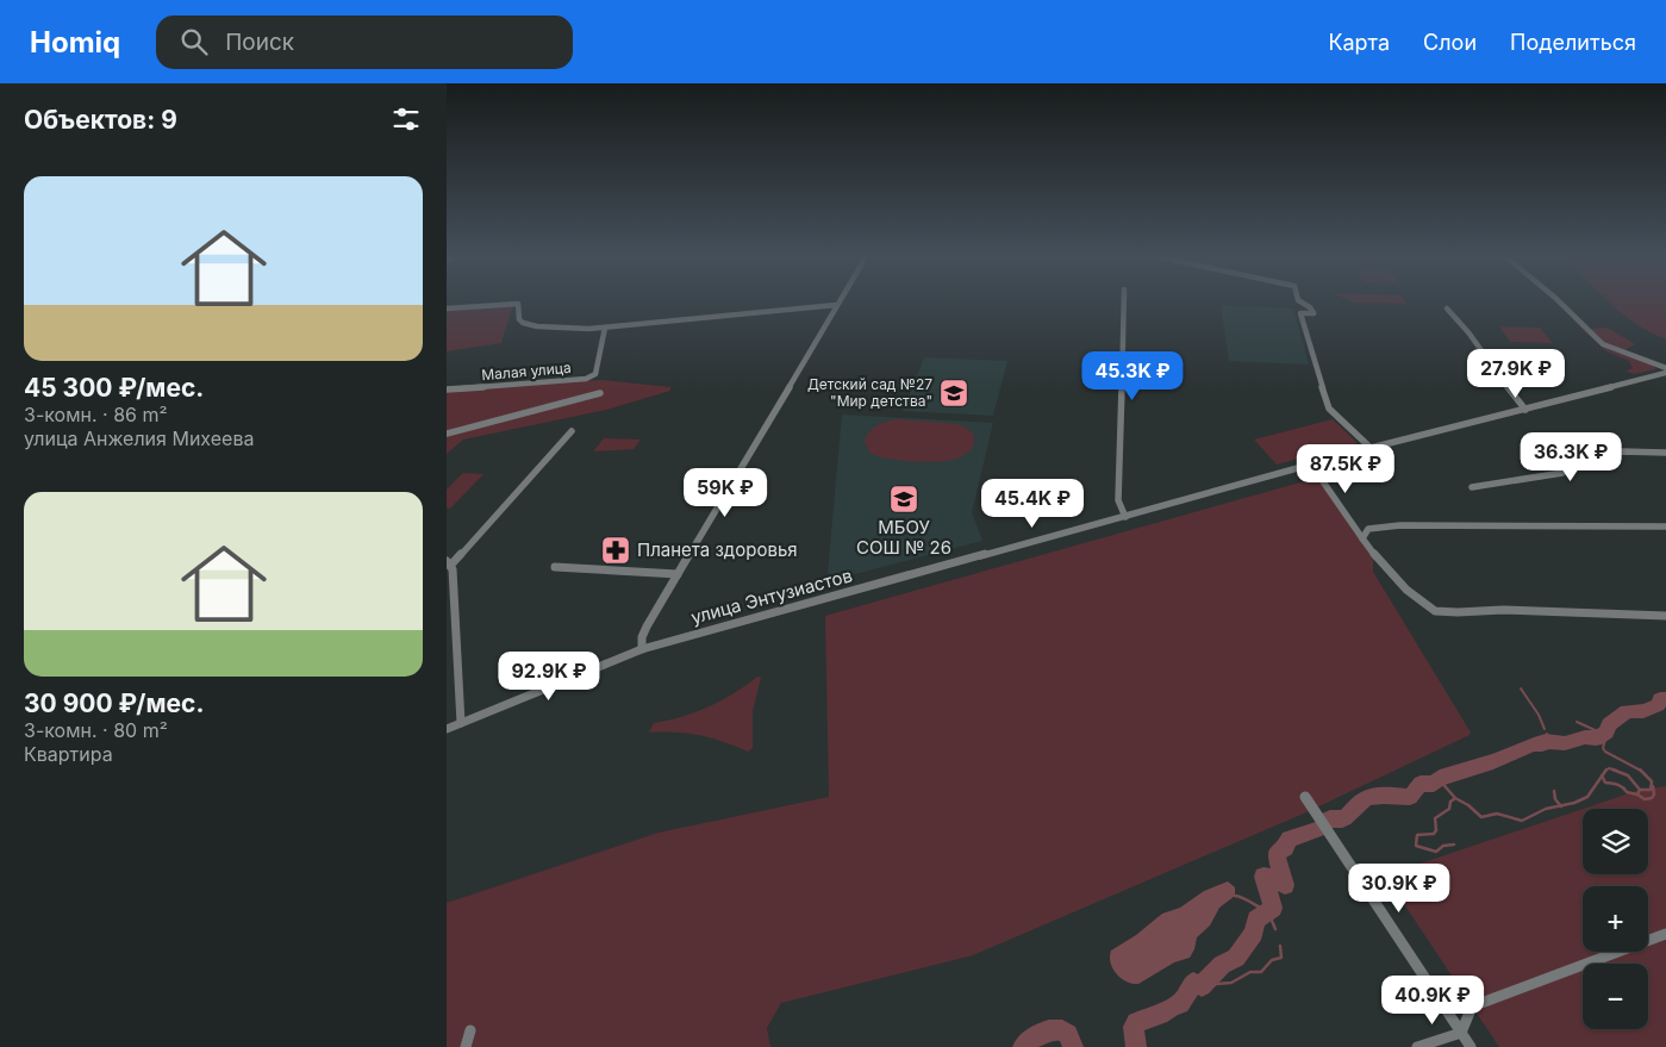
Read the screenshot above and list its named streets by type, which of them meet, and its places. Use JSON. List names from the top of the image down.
{
  "streets": {
    "street": ["Малая улица", "улица Энтузиастов"]
  },
  "places": {
    "school or university": ["Детский сад №27 \"Мир детства\"", "МБОУ СОШ № 26"],
    "pharmacy": ["Планета здоровья"]
  },
  "page": {
    "header": "Homiq",
    "search": "Поиск",
    "nav": ["Карта", "Слои", "Поделиться"],
    "heading": "Объектов: 9",
    "list": [
      {
        "name": "45 300 ₽/мес.",
        "note": "3-комн. · 86 m² · улица Анжелия Михеева"
      },
      {
        "name": "30 900 ₽/мес.",
        "note": "3-комн. · 80 m² · Квартира"
      }
    ],
    "price": [
      "27.9K ₽",
      "45.3K ₽",
      "36.3K ₽",
      "87.5K ₽",
      "59K ₽",
      "45.4K ₽",
      "92.9K ₽",
      "30.9K ₽",
      "40.9K ₽"
    ],
    "map_buttons": ["+", "−"]
  }
}
